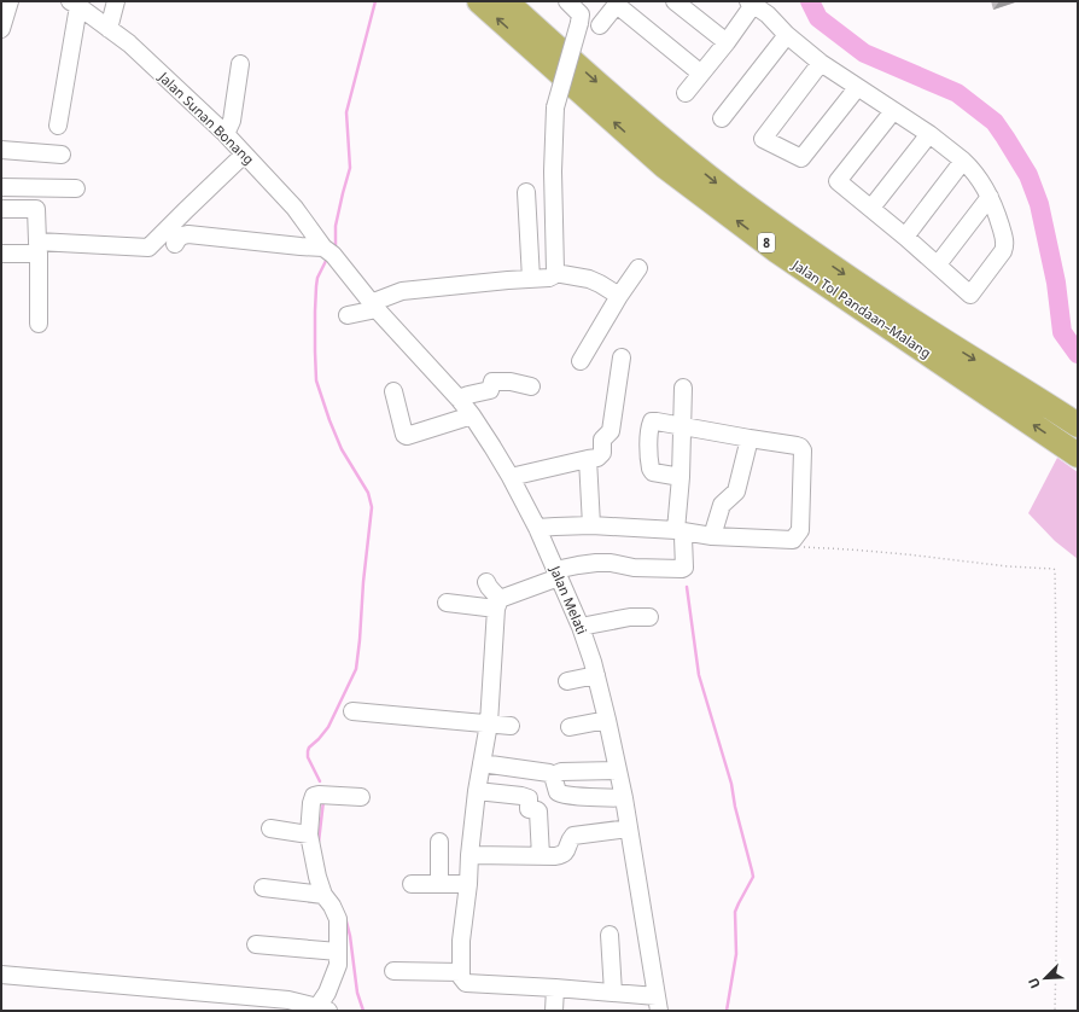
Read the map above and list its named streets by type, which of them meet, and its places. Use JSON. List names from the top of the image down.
{
  "streets": {
    "highway": ["8", "Jalan Tol Pandaan–Malang"],
    "street": ["Jalan Sunan Bonang", "Jalan Melati"]
  },
  "crossings": [
    ["Jalan Sunan Bonang", "Jalan Melati"]
  ],
  "north": "bottom left"
}
